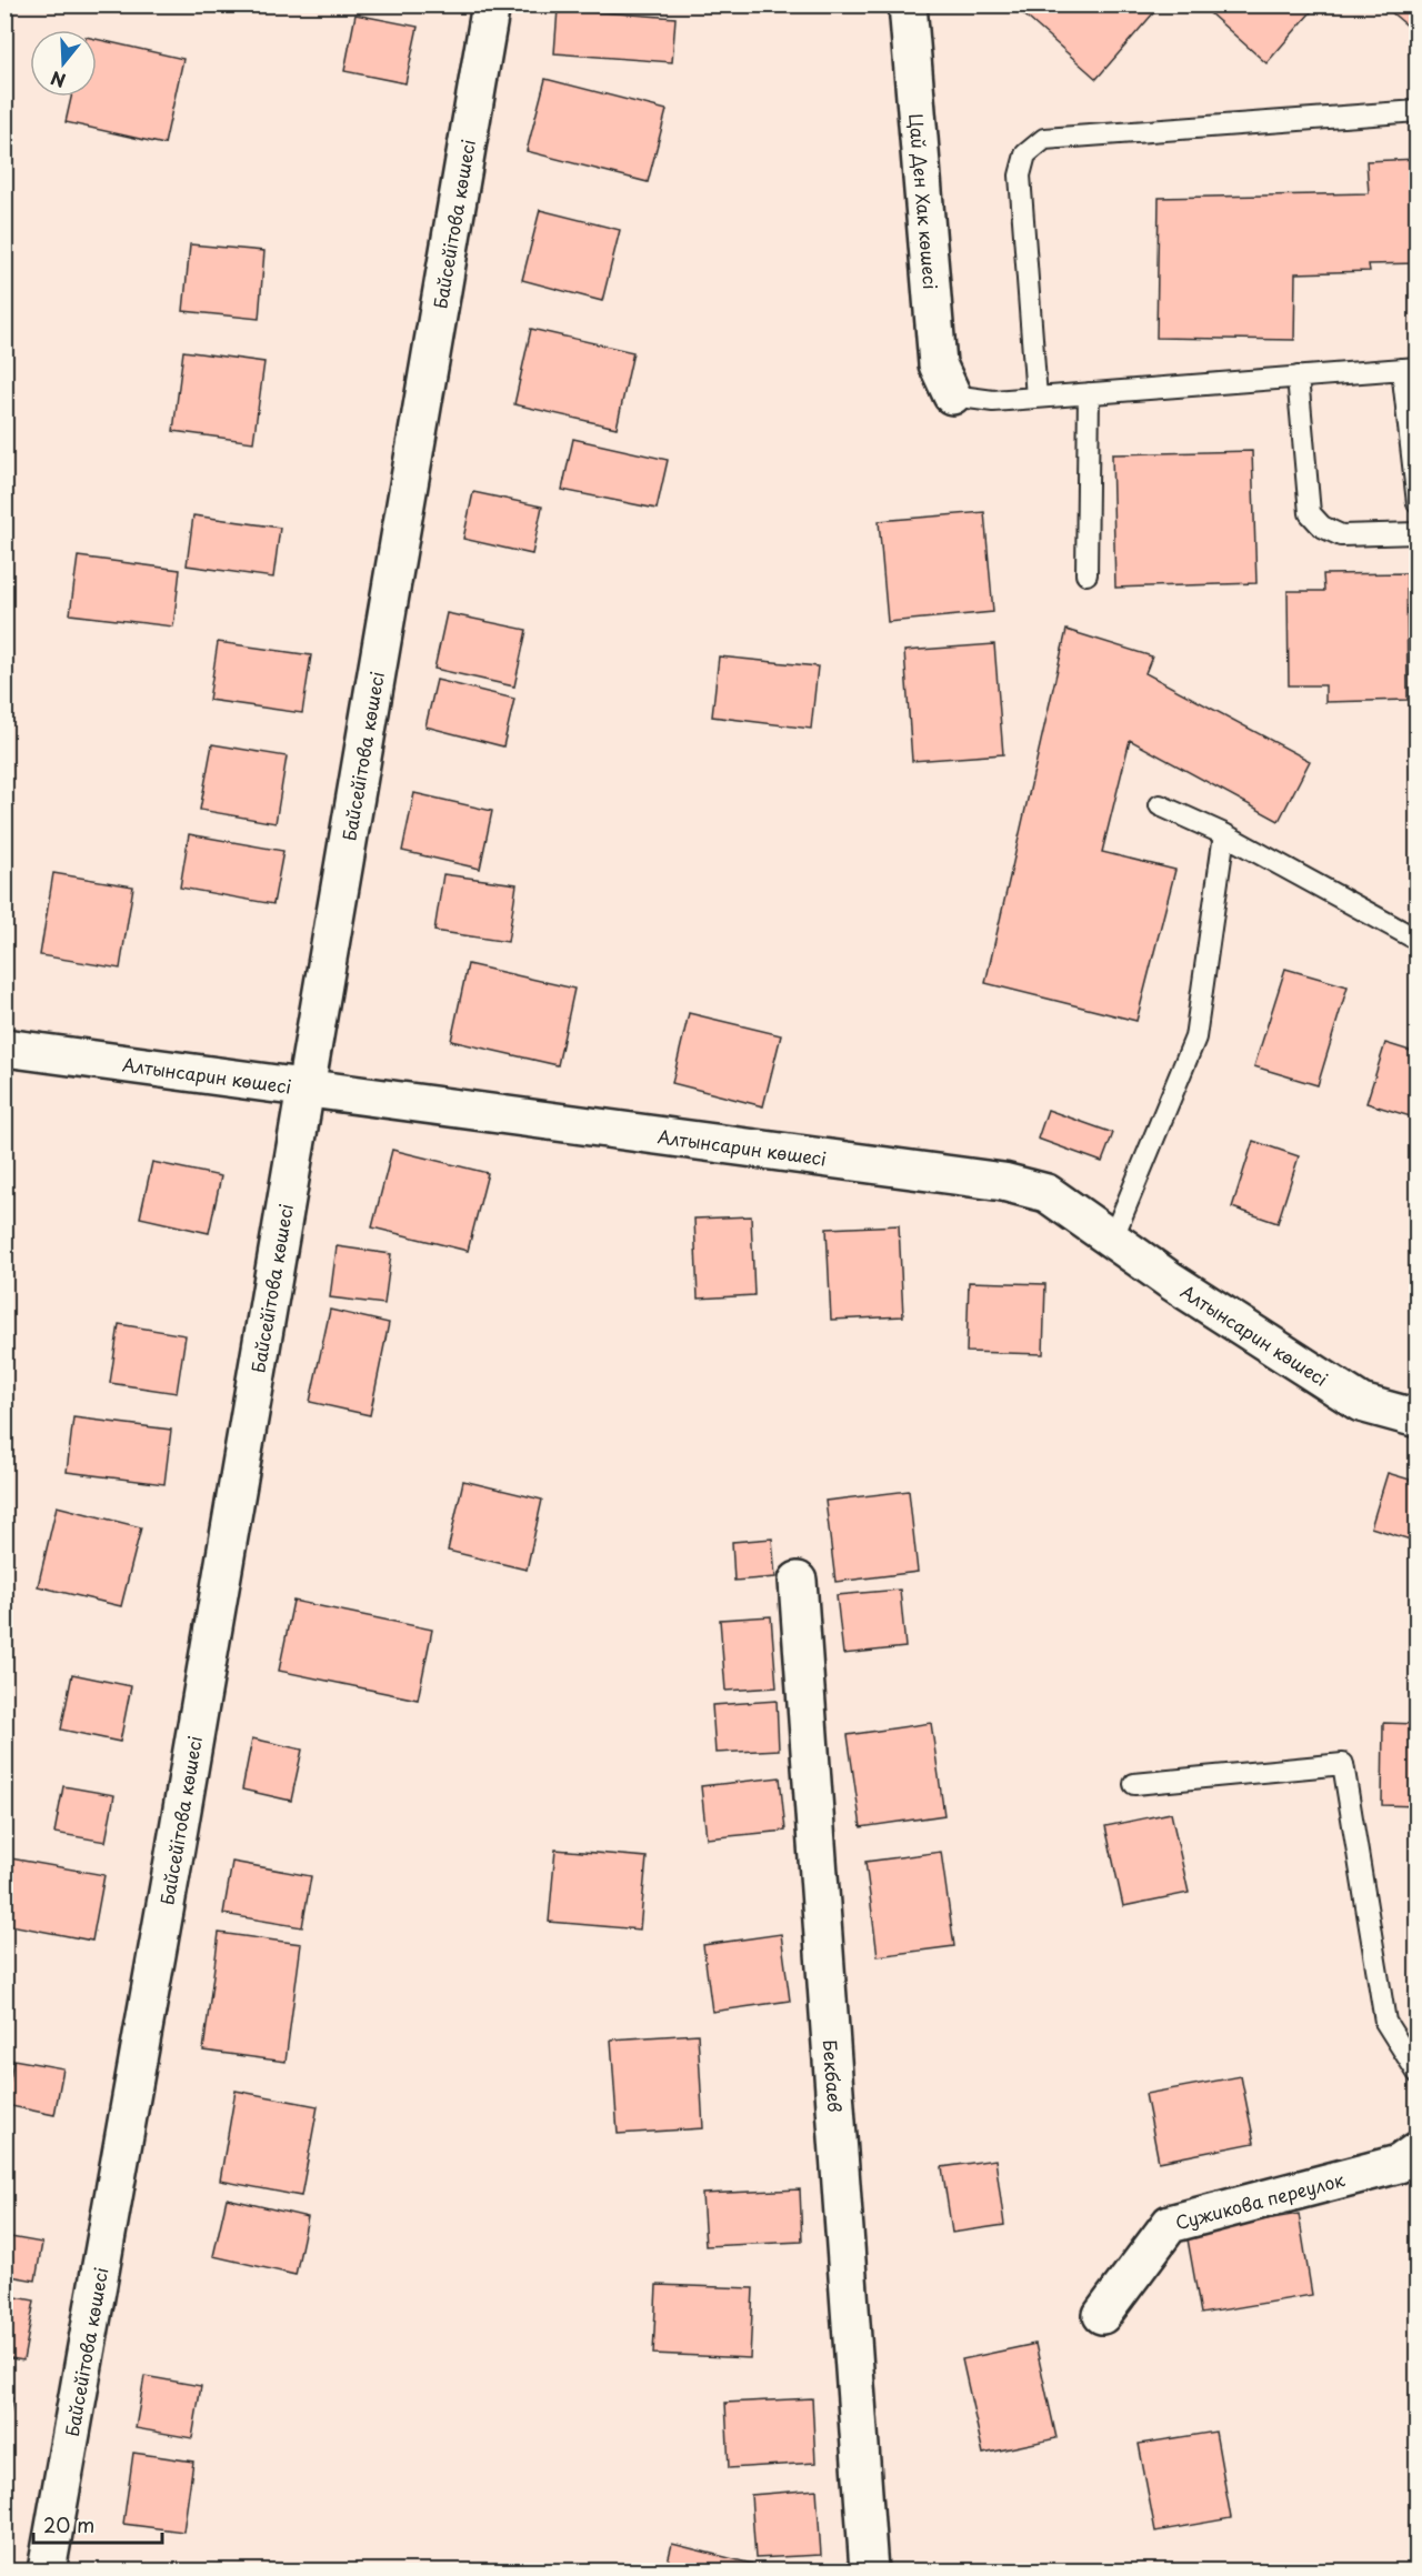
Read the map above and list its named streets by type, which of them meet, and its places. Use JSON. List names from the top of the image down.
{
  "streets": {
    "street": [
      "Цай Ден Хак көшесі",
      "Байсейітова көшесі",
      "Алтынсарин көшесі",
      "Бекбаев",
      "Сужикова переулок"
    ]
  },
  "crossings": [
    ["Байсейітова көшесі", "Алтынсарин көшесі"]
  ],
  "scale_bar": "20 m",
  "north": "bottom"
}
